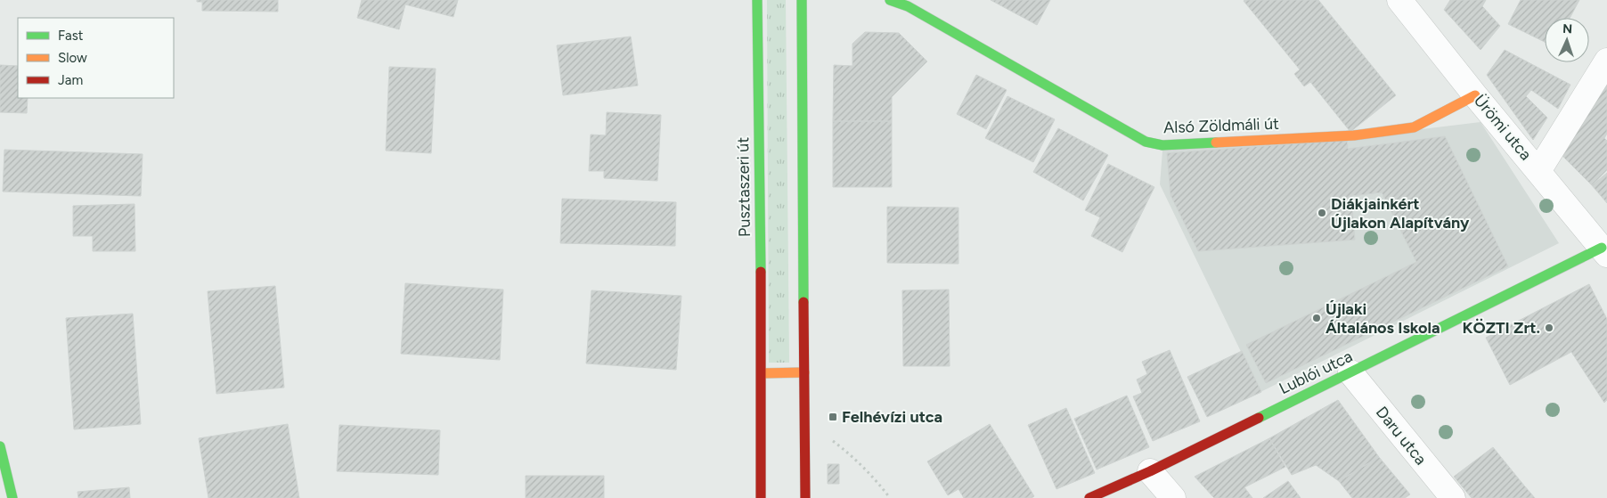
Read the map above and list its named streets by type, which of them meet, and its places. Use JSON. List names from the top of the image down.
{
  "streets": {
    "street": [
      "Alsó Zöldmáli út",
      "Ürömi utca",
      "Pusztaszeri út",
      "Lublói utca",
      "Daru utca"
    ]
  },
  "crossings": [
    ["Alsó Zöldmáli út", "Ürömi utca"],
    ["Ürömi utca", "Lublói utca"],
    ["Lublói utca", "Daru utca"]
  ],
  "places": {
    "other": ["Diákjainkért Újlakon Alapítvány", "Újlaki Általános Iskola", "KÖZTI Zrt."],
    "transit": ["Felhévízi utca"]
  },
  "legend": ["Fast", "Slow", "Jam"],
  "north": "top"
}
